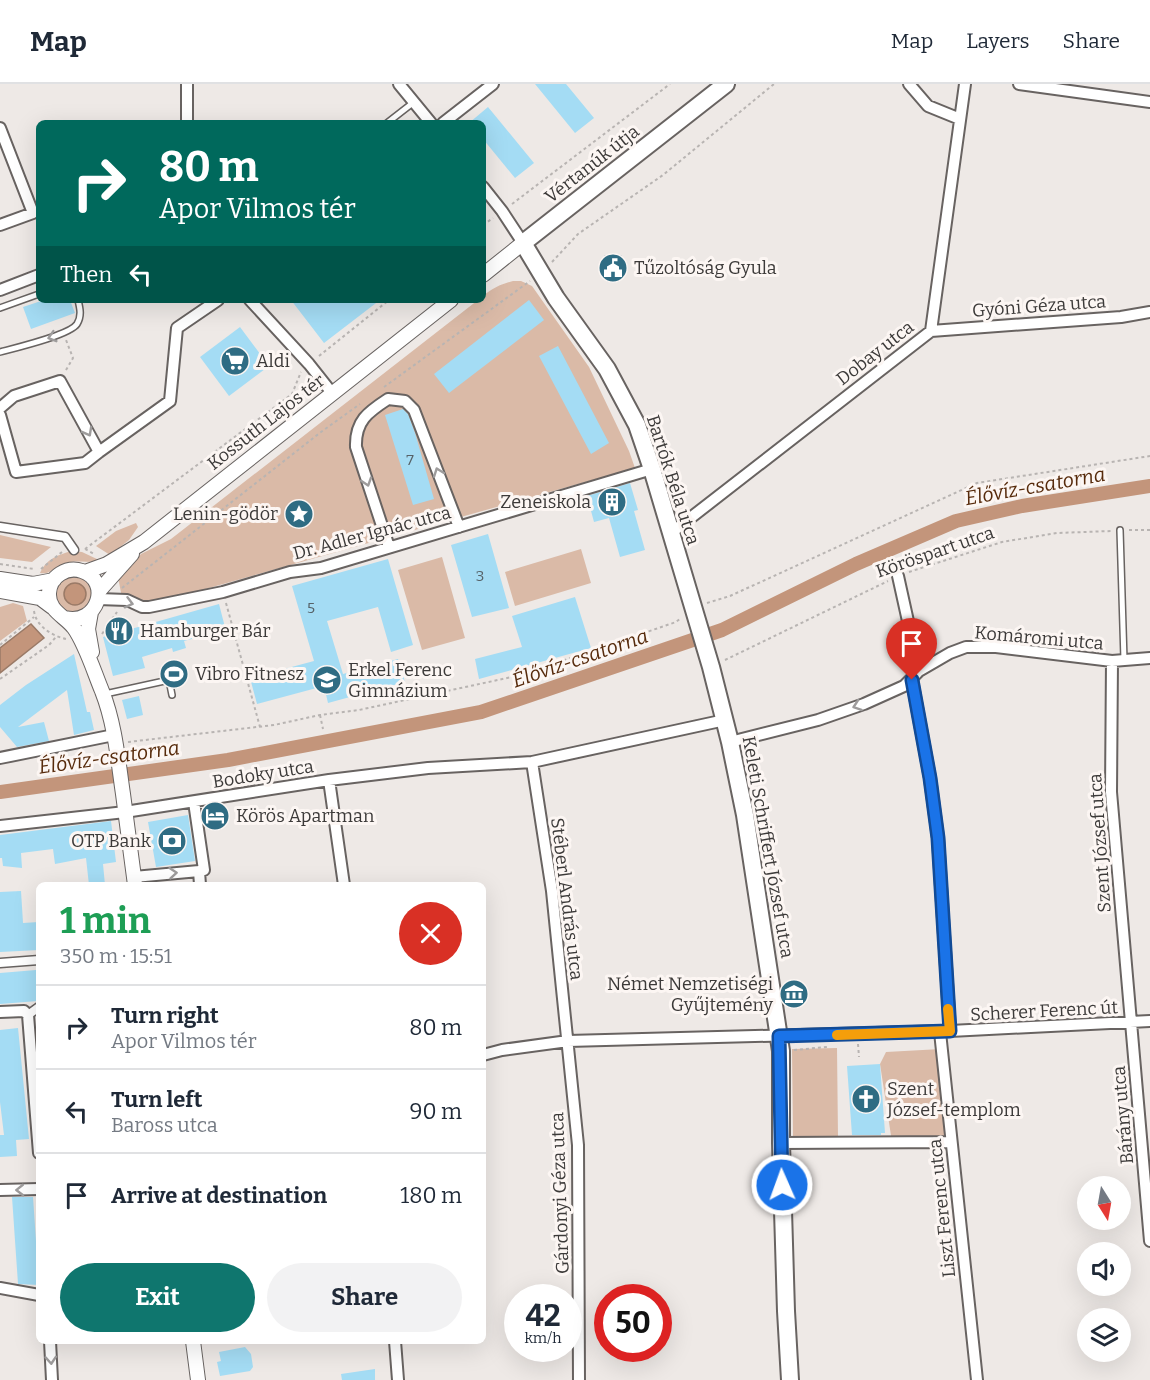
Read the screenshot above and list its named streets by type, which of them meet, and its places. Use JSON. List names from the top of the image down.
{
  "streets": {
    "main road": ["Vértanúk útja", "Bartók Béla utca", "Keleti Schriffert József utca"],
    "street": [
      "Gyóni Géza utca",
      "Dobay utca",
      "Kossuth Lajos tér",
      "Dr. Adler Ignác utca",
      "Komáromi utca",
      "Bodoky utca",
      "Szent József utca",
      "Stéberl András utca",
      "Scherer Ferenc út",
      "Bárány utca",
      "Gárdonyi Géza utca",
      "Liszt Ferenc utca"
    ],
    "path": ["Köröspart utca"]
  },
  "crossings": [
    ["Vértanúk útja", "Bartók Béla utca"],
    ["Gyóni Géza utca", "Dobay utca"],
    ["Dobay utca", "Bartók Béla utca"],
    ["Kossuth Lajos tér", "Dr. Adler Ignác utca"],
    ["Bartók Béla utca", "Dr. Adler Ignác utca"],
    ["Bartók Béla utca", "Köröspart utca"],
    ["Bartók Béla utca", "Keleti Schriffert József utca"],
    ["Köröspart utca", "Keleti Schriffert József utca"],
    ["Köröspart utca", "Liszt Ferenc utca"],
    ["Komáromi utca", "Szent József utca"],
    ["Komáromi utca", "Keleti Schriffert József utca"],
    ["Komáromi utca", "Liszt Ferenc utca"],
    ["Bodoky utca", "Stéberl András utca"],
    ["Szent József utca", "Scherer Ferenc út"],
    ["Szent József utca", "Bárány utca"],
    ["Keleti Schriffert József utca", "Scherer Ferenc út"],
    ["Stéberl András utca", "Scherer Ferenc út"],
    ["Stéberl András utca", "Gárdonyi Géza utca"],
    ["Scherer Ferenc út", "Bárány utca"],
    ["Scherer Ferenc út", "Gárdonyi Géza utca"],
    ["Scherer Ferenc út", "Liszt Ferenc utca"]
  ],
  "one_way": ["Komáromi utca"],
  "water": ["Élővíz-csatorna"],
  "places": {
    "public building": ["Tűzoltóság Gyula"],
    "supermarket": ["Aldi"],
    "building": ["Zeneiskola"],
    "place": ["Lenin-gödör"],
    "restaurant": ["Hamburger Bár"],
    "sports": ["Vibro Fitnesz"],
    "school or university": ["Erkel Ferenc Gimnázium"],
    "hotel": ["Körös Apartman"],
    "bank": ["OTP Bank"],
    "museum": ["Német Nemzetiségi Gyűjtemény"],
    "church": ["Szent József-templom"]
  },
  "house_numbers": ["7", "3", "5"],
  "north": "bottom",
  "page": {
    "header": "Map",
    "nav": ["Map", "Layers", "Share"],
    "turn": ["80 m", "Apor Vilmos tér"],
    "then": "Then",
    "heading": ["1 min", "350 m · 15:51"],
    "list": [
      {
        "name": "Turn right",
        "note": "Apor Vilmos tér",
        "value": "80 m"
      },
      {
        "name": "Turn left",
        "note": "Baross utca",
        "value": "90 m"
      },
      {
        "name": "Arrive at destination",
        "value": "180 m"
      }
    ],
    "buttons": ["Exit", "Share"],
    "speed": "42 km/h",
    "limit": "50"
  }
}
